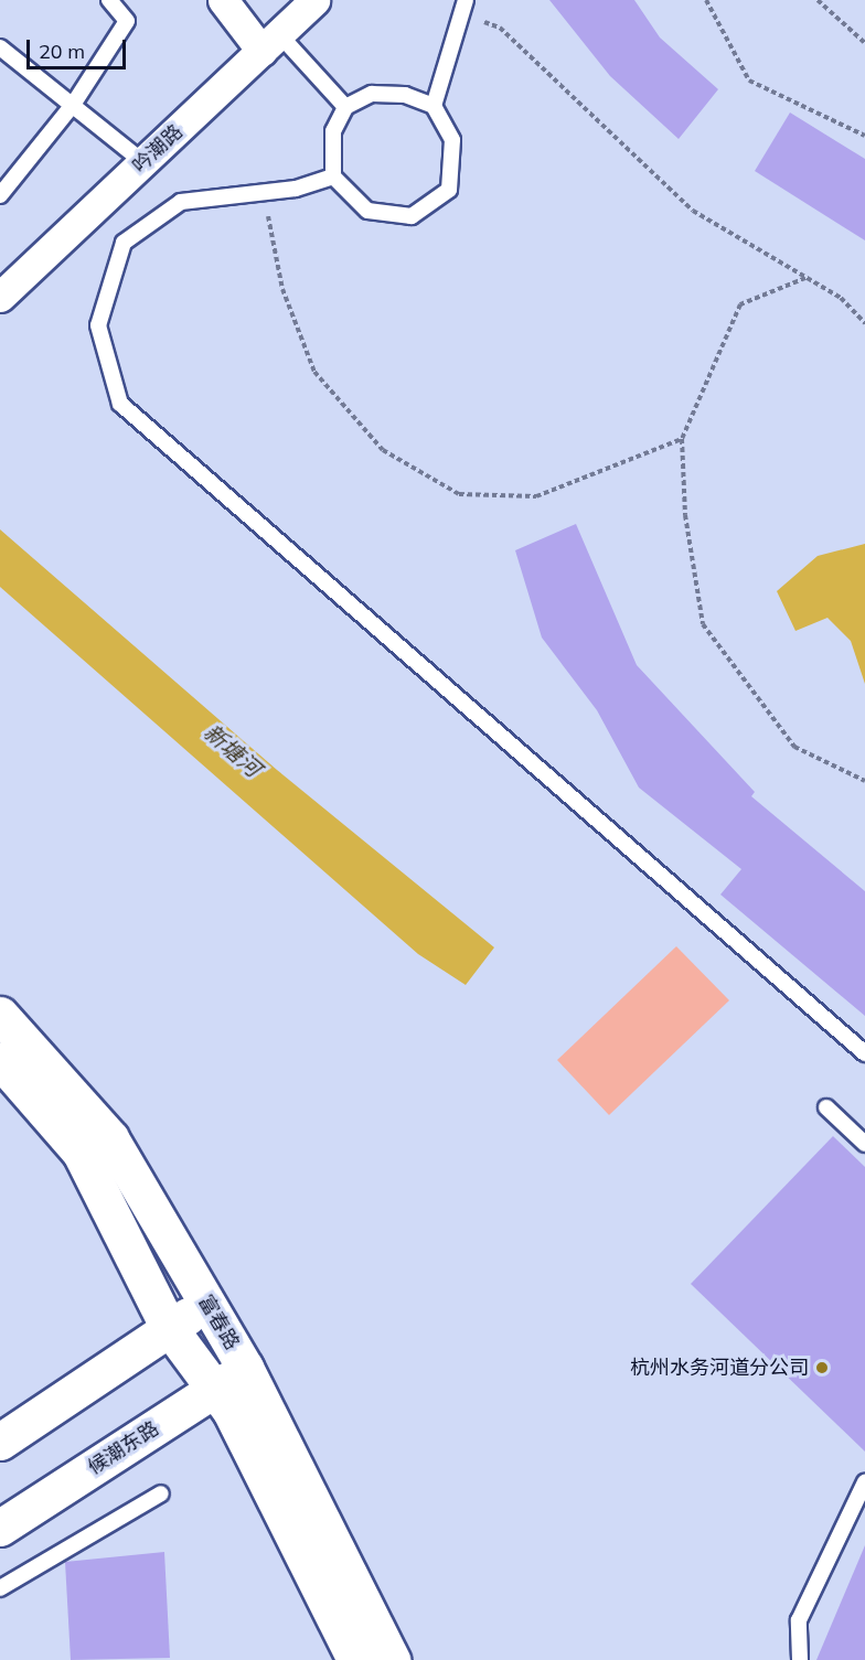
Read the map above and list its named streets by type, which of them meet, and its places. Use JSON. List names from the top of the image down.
{
  "streets": {
    "street": ["吟潮路", "富春路", "候潮东路"]
  },
  "crossings": [
    ["富春路", "候潮东路"]
  ],
  "water": ["新塘河"],
  "places": ["杭州水务河道分公司"],
  "scale_bar": "20 m"
}
